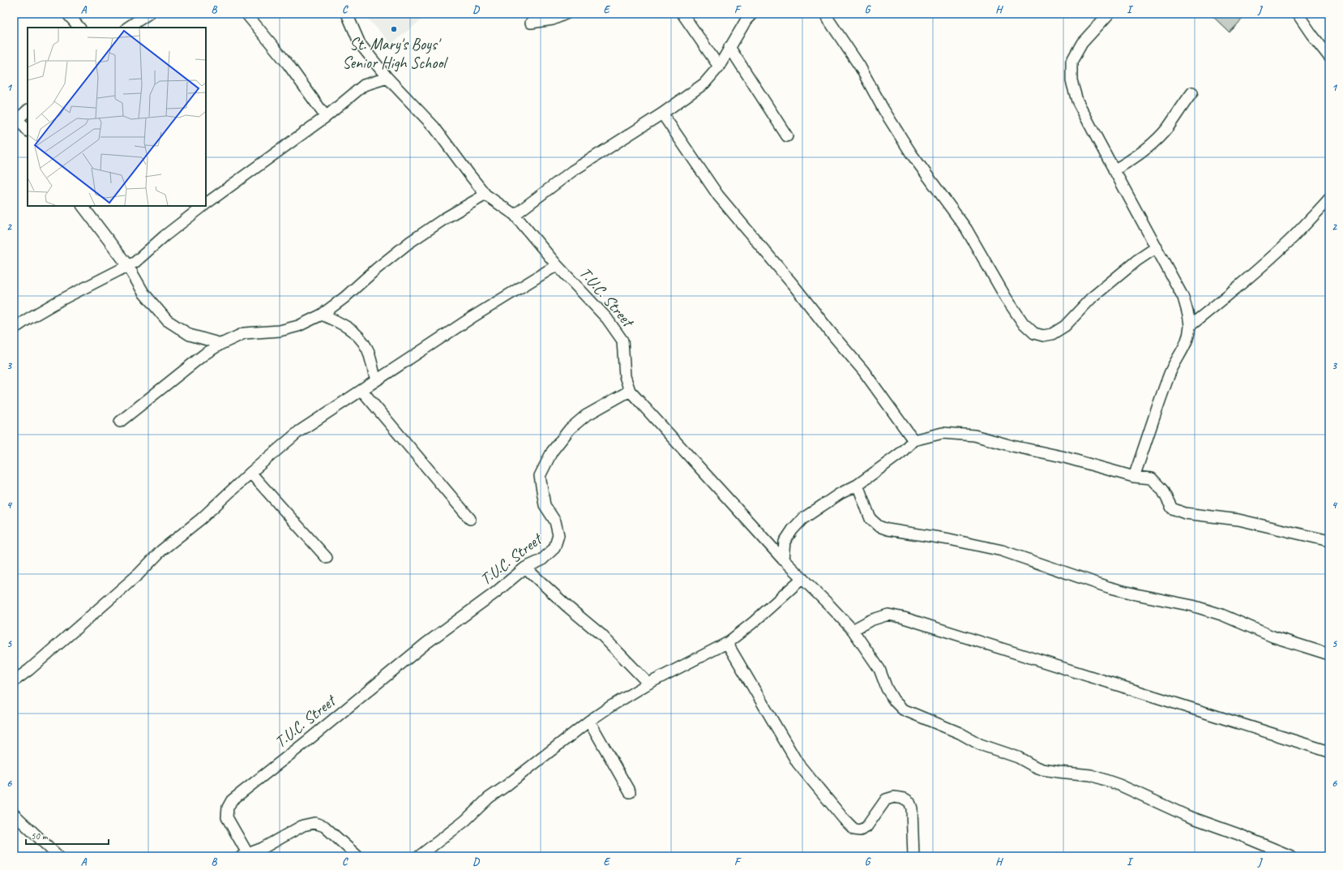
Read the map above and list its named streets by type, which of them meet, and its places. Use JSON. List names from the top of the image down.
{
  "streets": {
    "street": ["T.U.C. Street"]
  },
  "places": ["St. Mary's Boys' Senior High School"],
  "scale_bar": "50 m",
  "grid": {
    "columns": [
      "A",
      "B",
      "C",
      "D",
      "E",
      "F",
      "G",
      "H",
      "I",
      "J"
    ],
    "rows": [
      "1",
      "2",
      "3",
      "4",
      "5",
      "6"
    ]
  }
}
